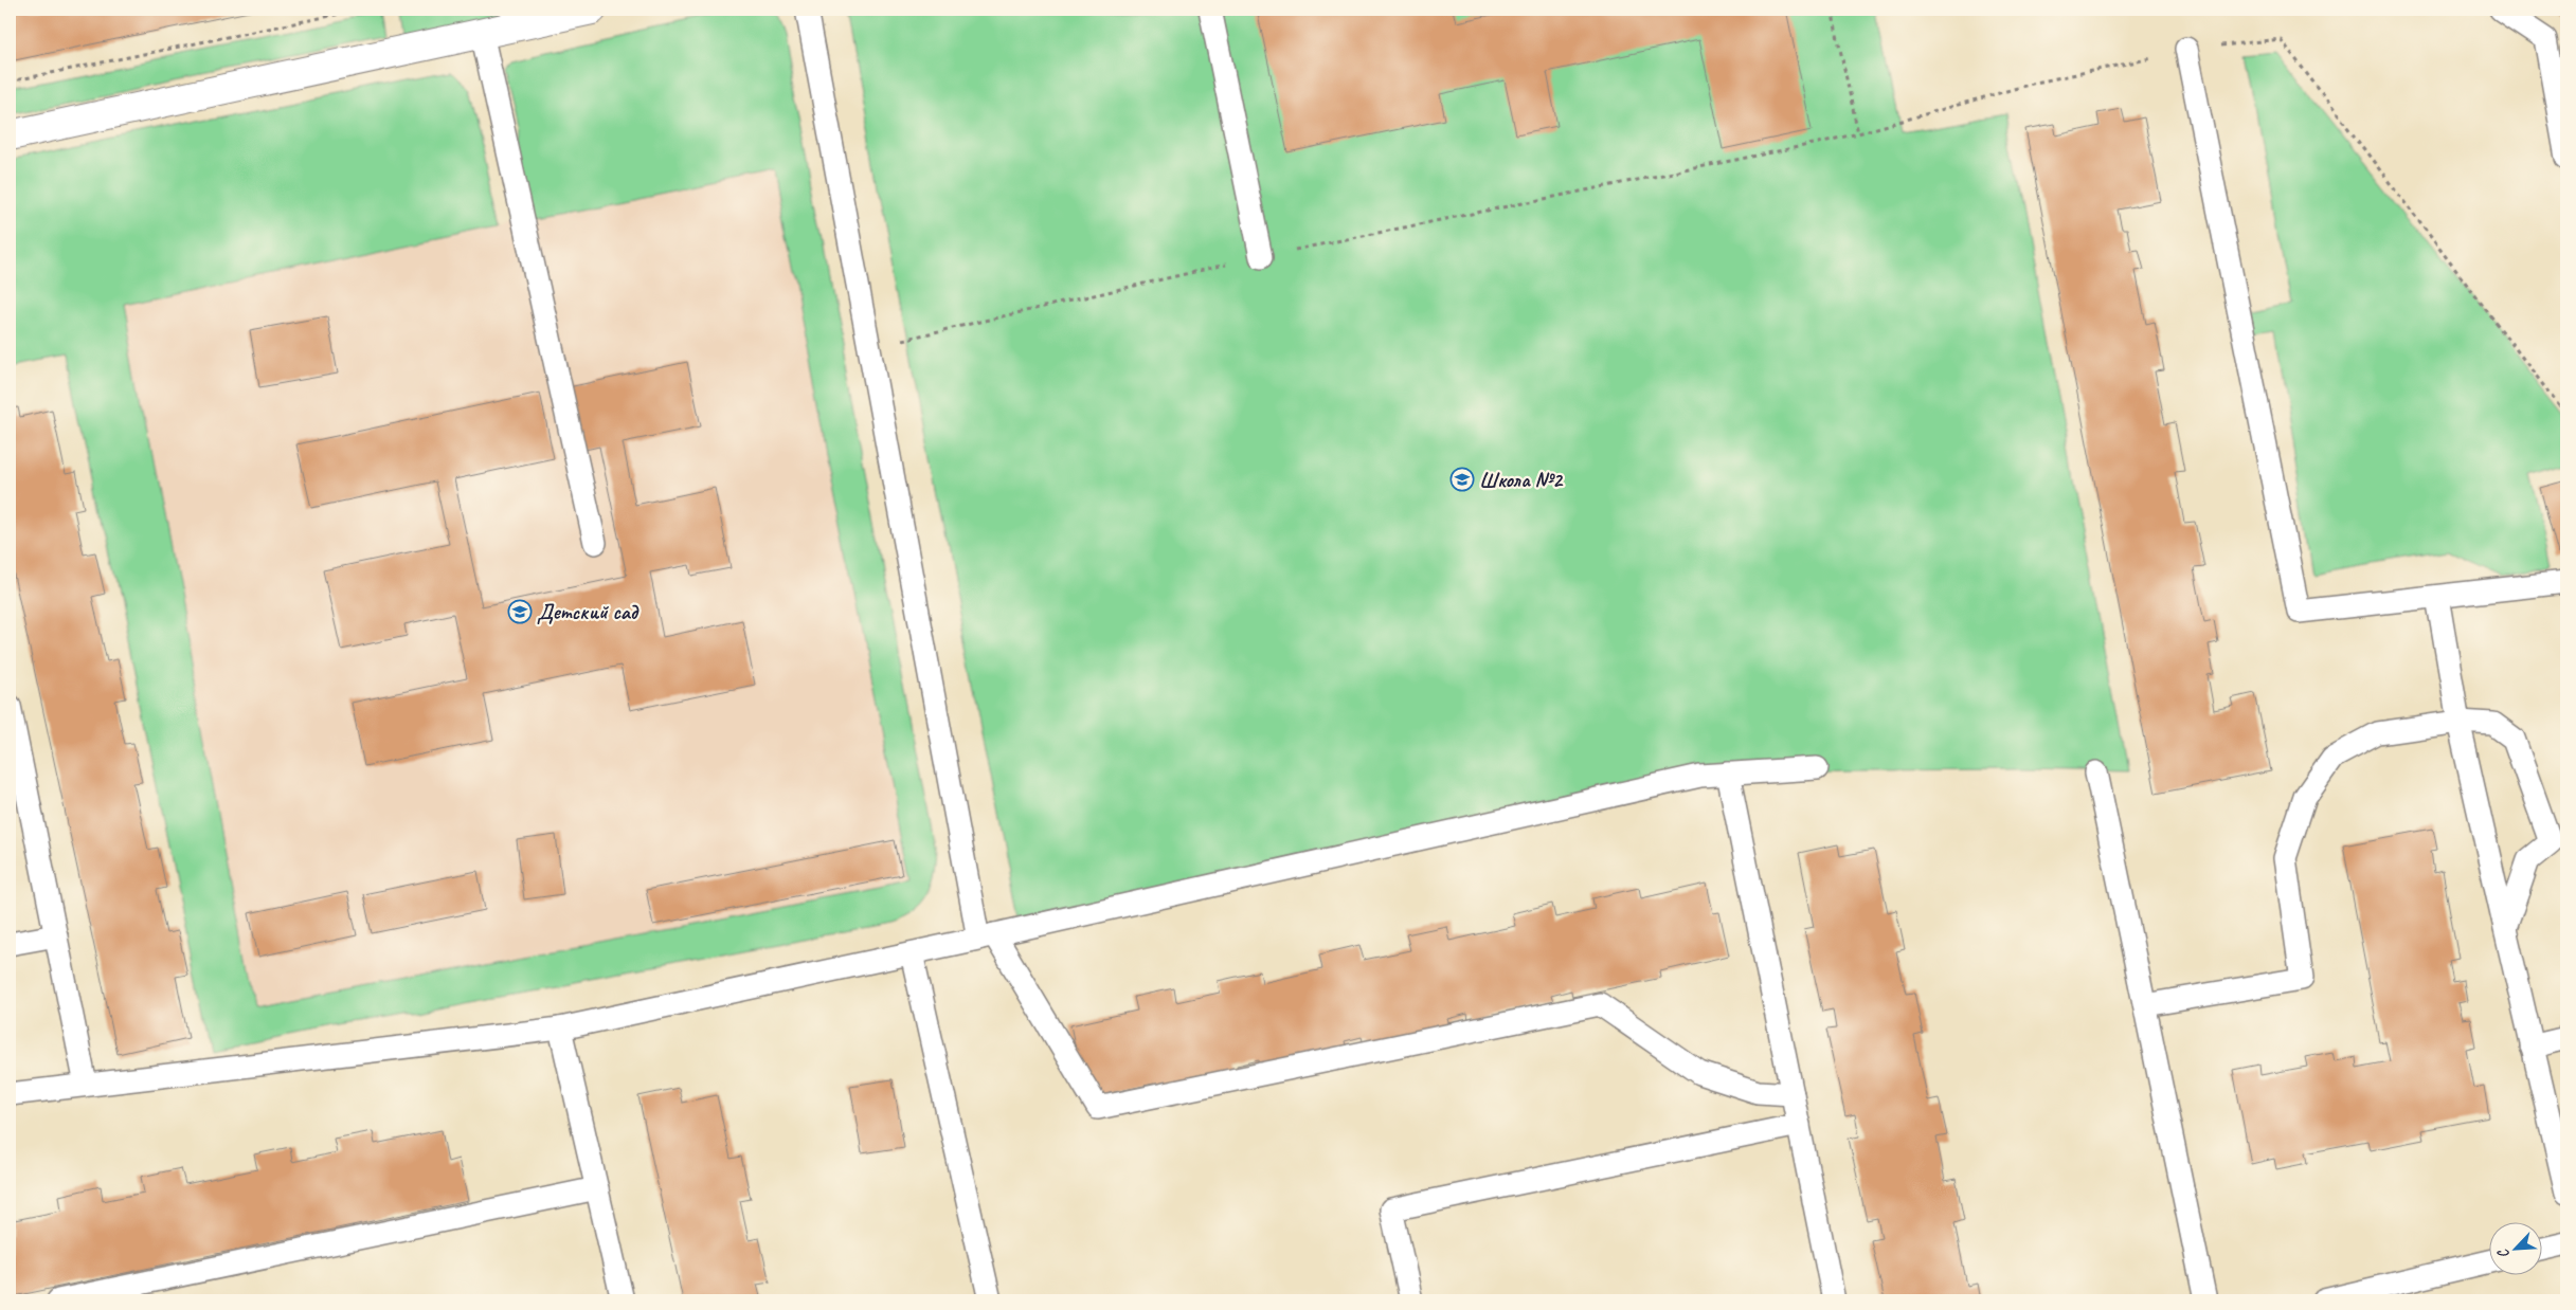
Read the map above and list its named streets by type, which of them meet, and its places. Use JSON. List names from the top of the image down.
{
  "places": {
    "school or university": ["Школа №2", "Детский сад"]
  },
  "north": "bottom left"
}
